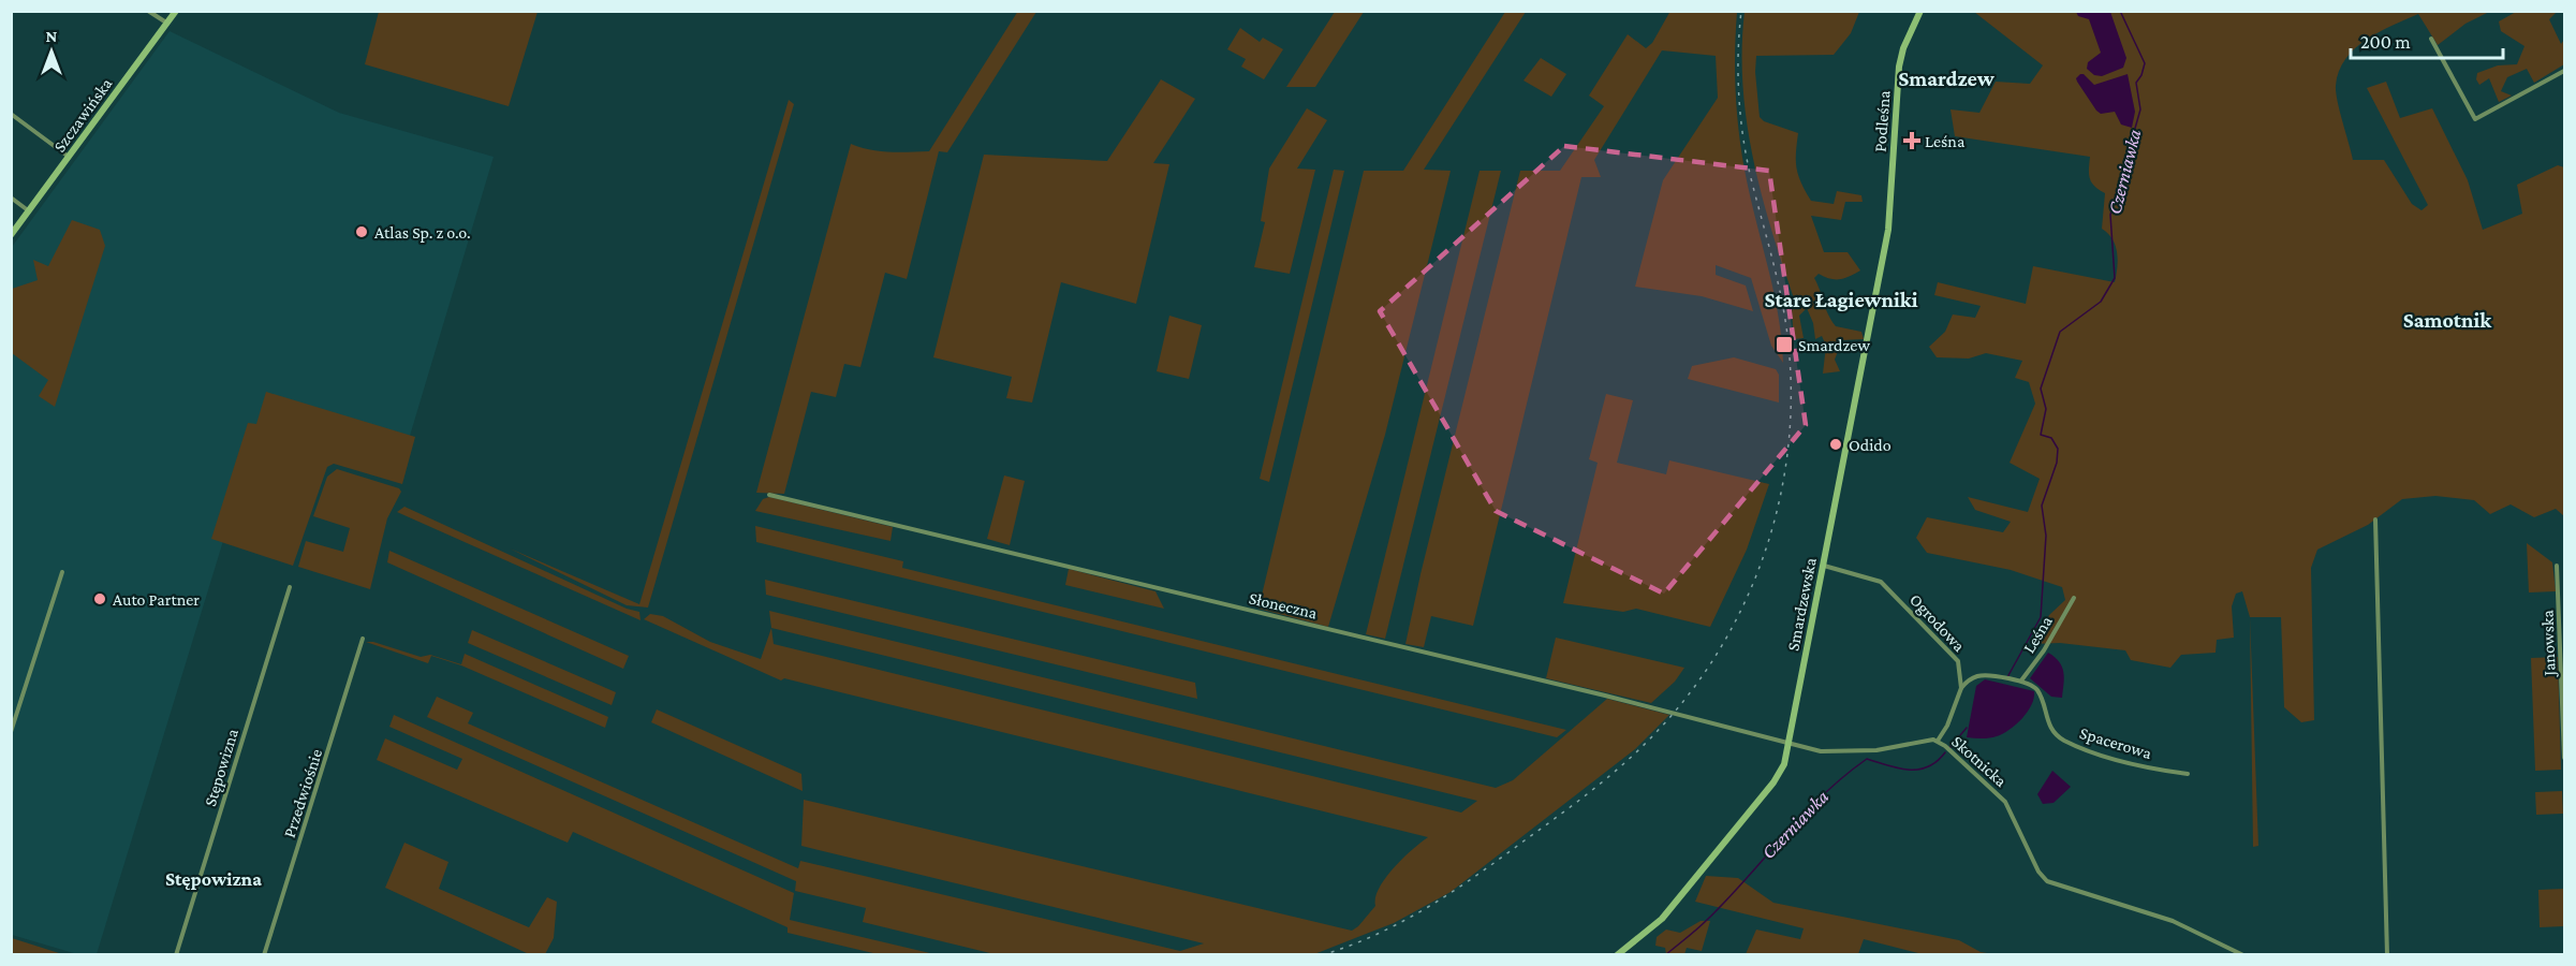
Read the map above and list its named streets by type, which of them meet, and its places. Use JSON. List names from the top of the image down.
{
  "streets": {
    "street": [
      "Szczawińska",
      "Podleśna",
      "Smardzewska",
      "Słoneczna",
      "Ogrodowa",
      "Leśna",
      "Janowska",
      "Spacerowa",
      "Skotnicka",
      "Stępowizna",
      "Przedwiośnie"
    ]
  },
  "crossings": [
    ["Podleśna", "Smardzewska"],
    ["Smardzewska", "Słoneczna"],
    ["Smardzewska", "Ogrodowa"],
    ["Smardzewska", "Skotnicka"],
    ["Słoneczna", "Skotnicka"],
    ["Leśna", "Spacerowa"]
  ],
  "districts": [
    "Smardzew",
    "Stare Łagiewniki",
    "Samotnik",
    "Stępowizna"
  ],
  "water": ["Czerniawka"],
  "places": {
    "health": ["Leśna"],
    "other": ["Atlas Sp. z o.o.", "Odido", "Auto Partner"],
    "transit": ["Smardzew"]
  },
  "scale_bar": "200 m",
  "north": "top"
}
